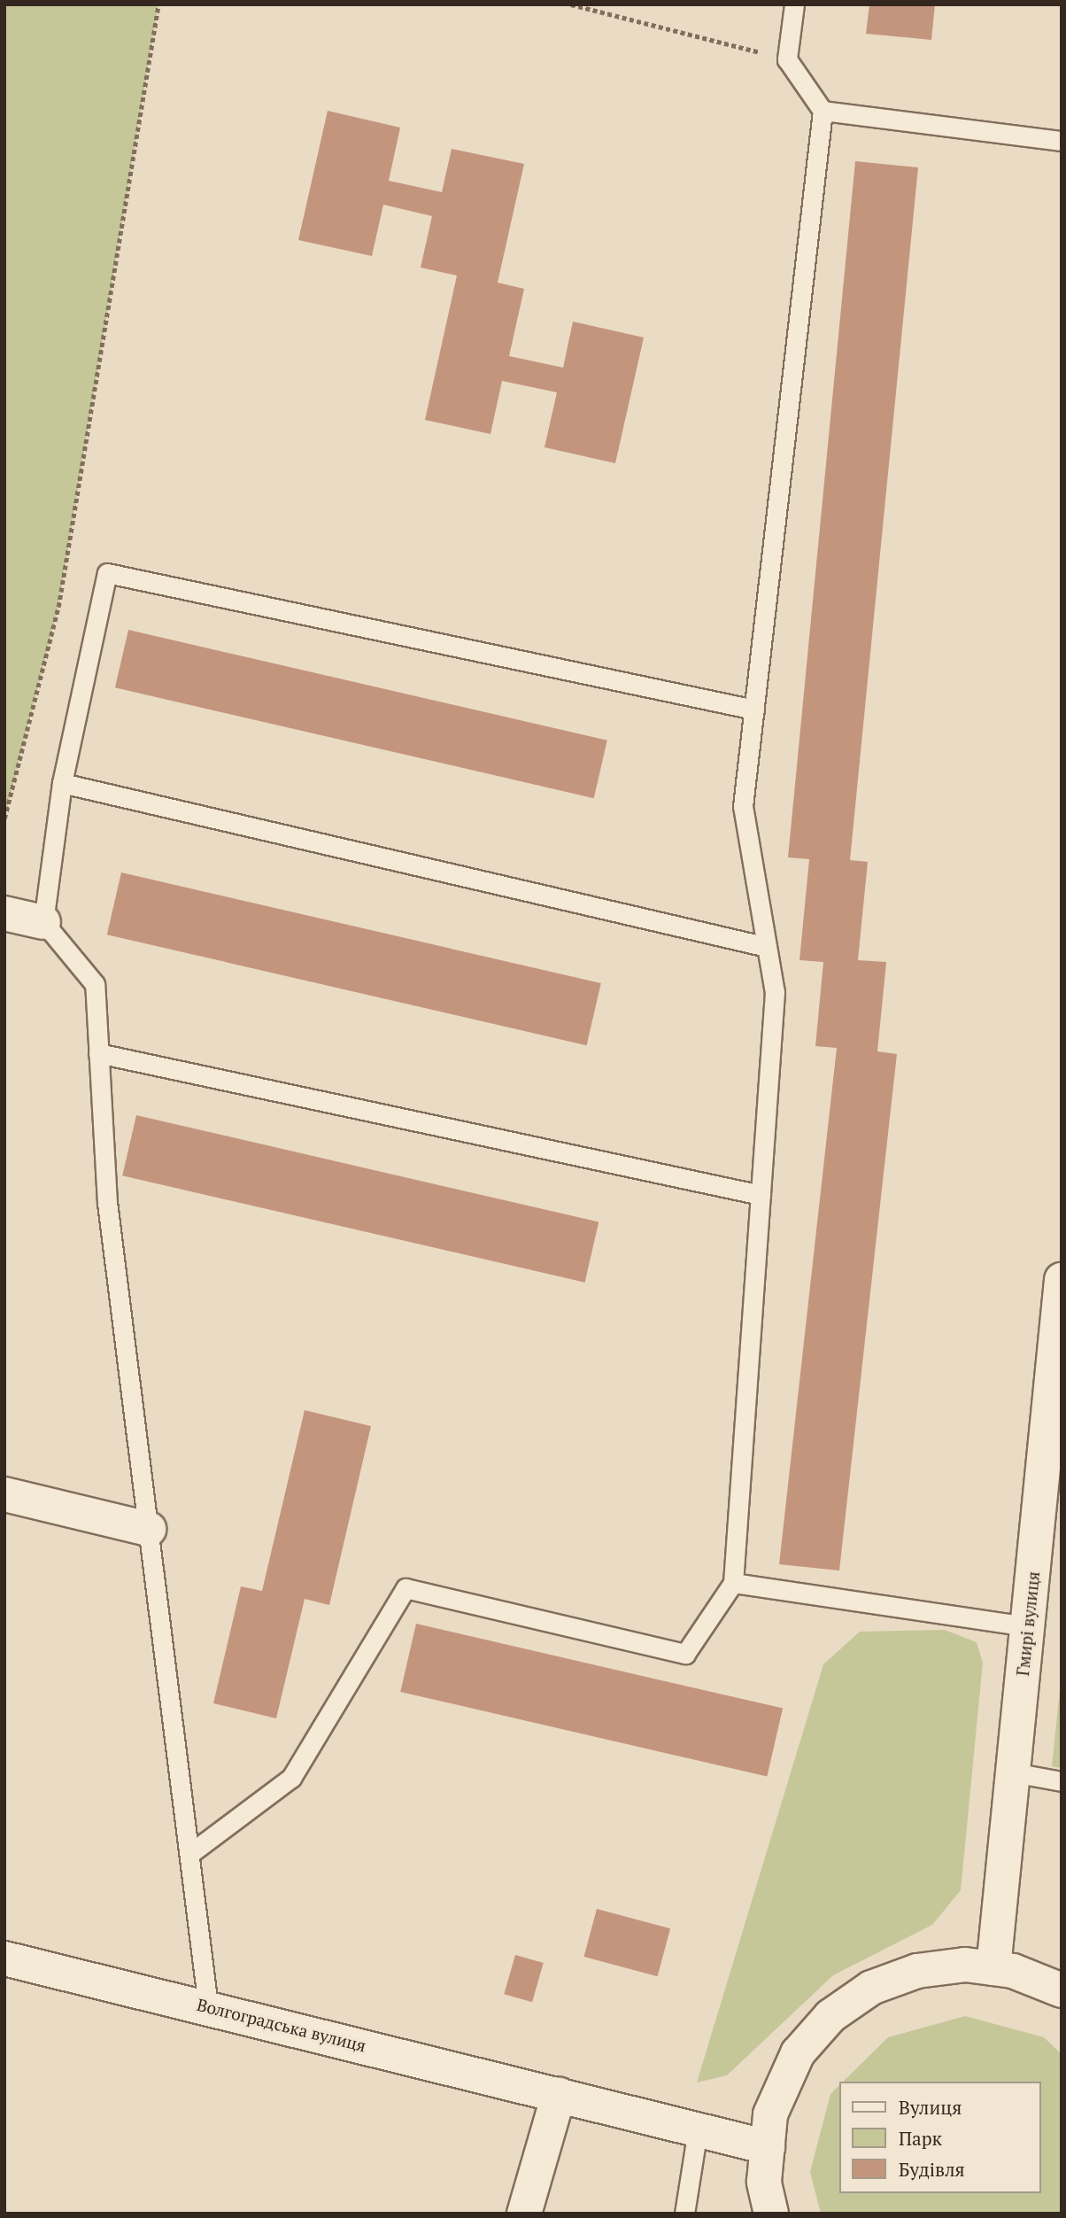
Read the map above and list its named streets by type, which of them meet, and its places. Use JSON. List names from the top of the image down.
{
  "streets": {
    "street": ["Гмирі вулиця", "Волгоградська вулиця"]
  },
  "legend": ["Вулиця", "Парк", "Будівля"]
}
